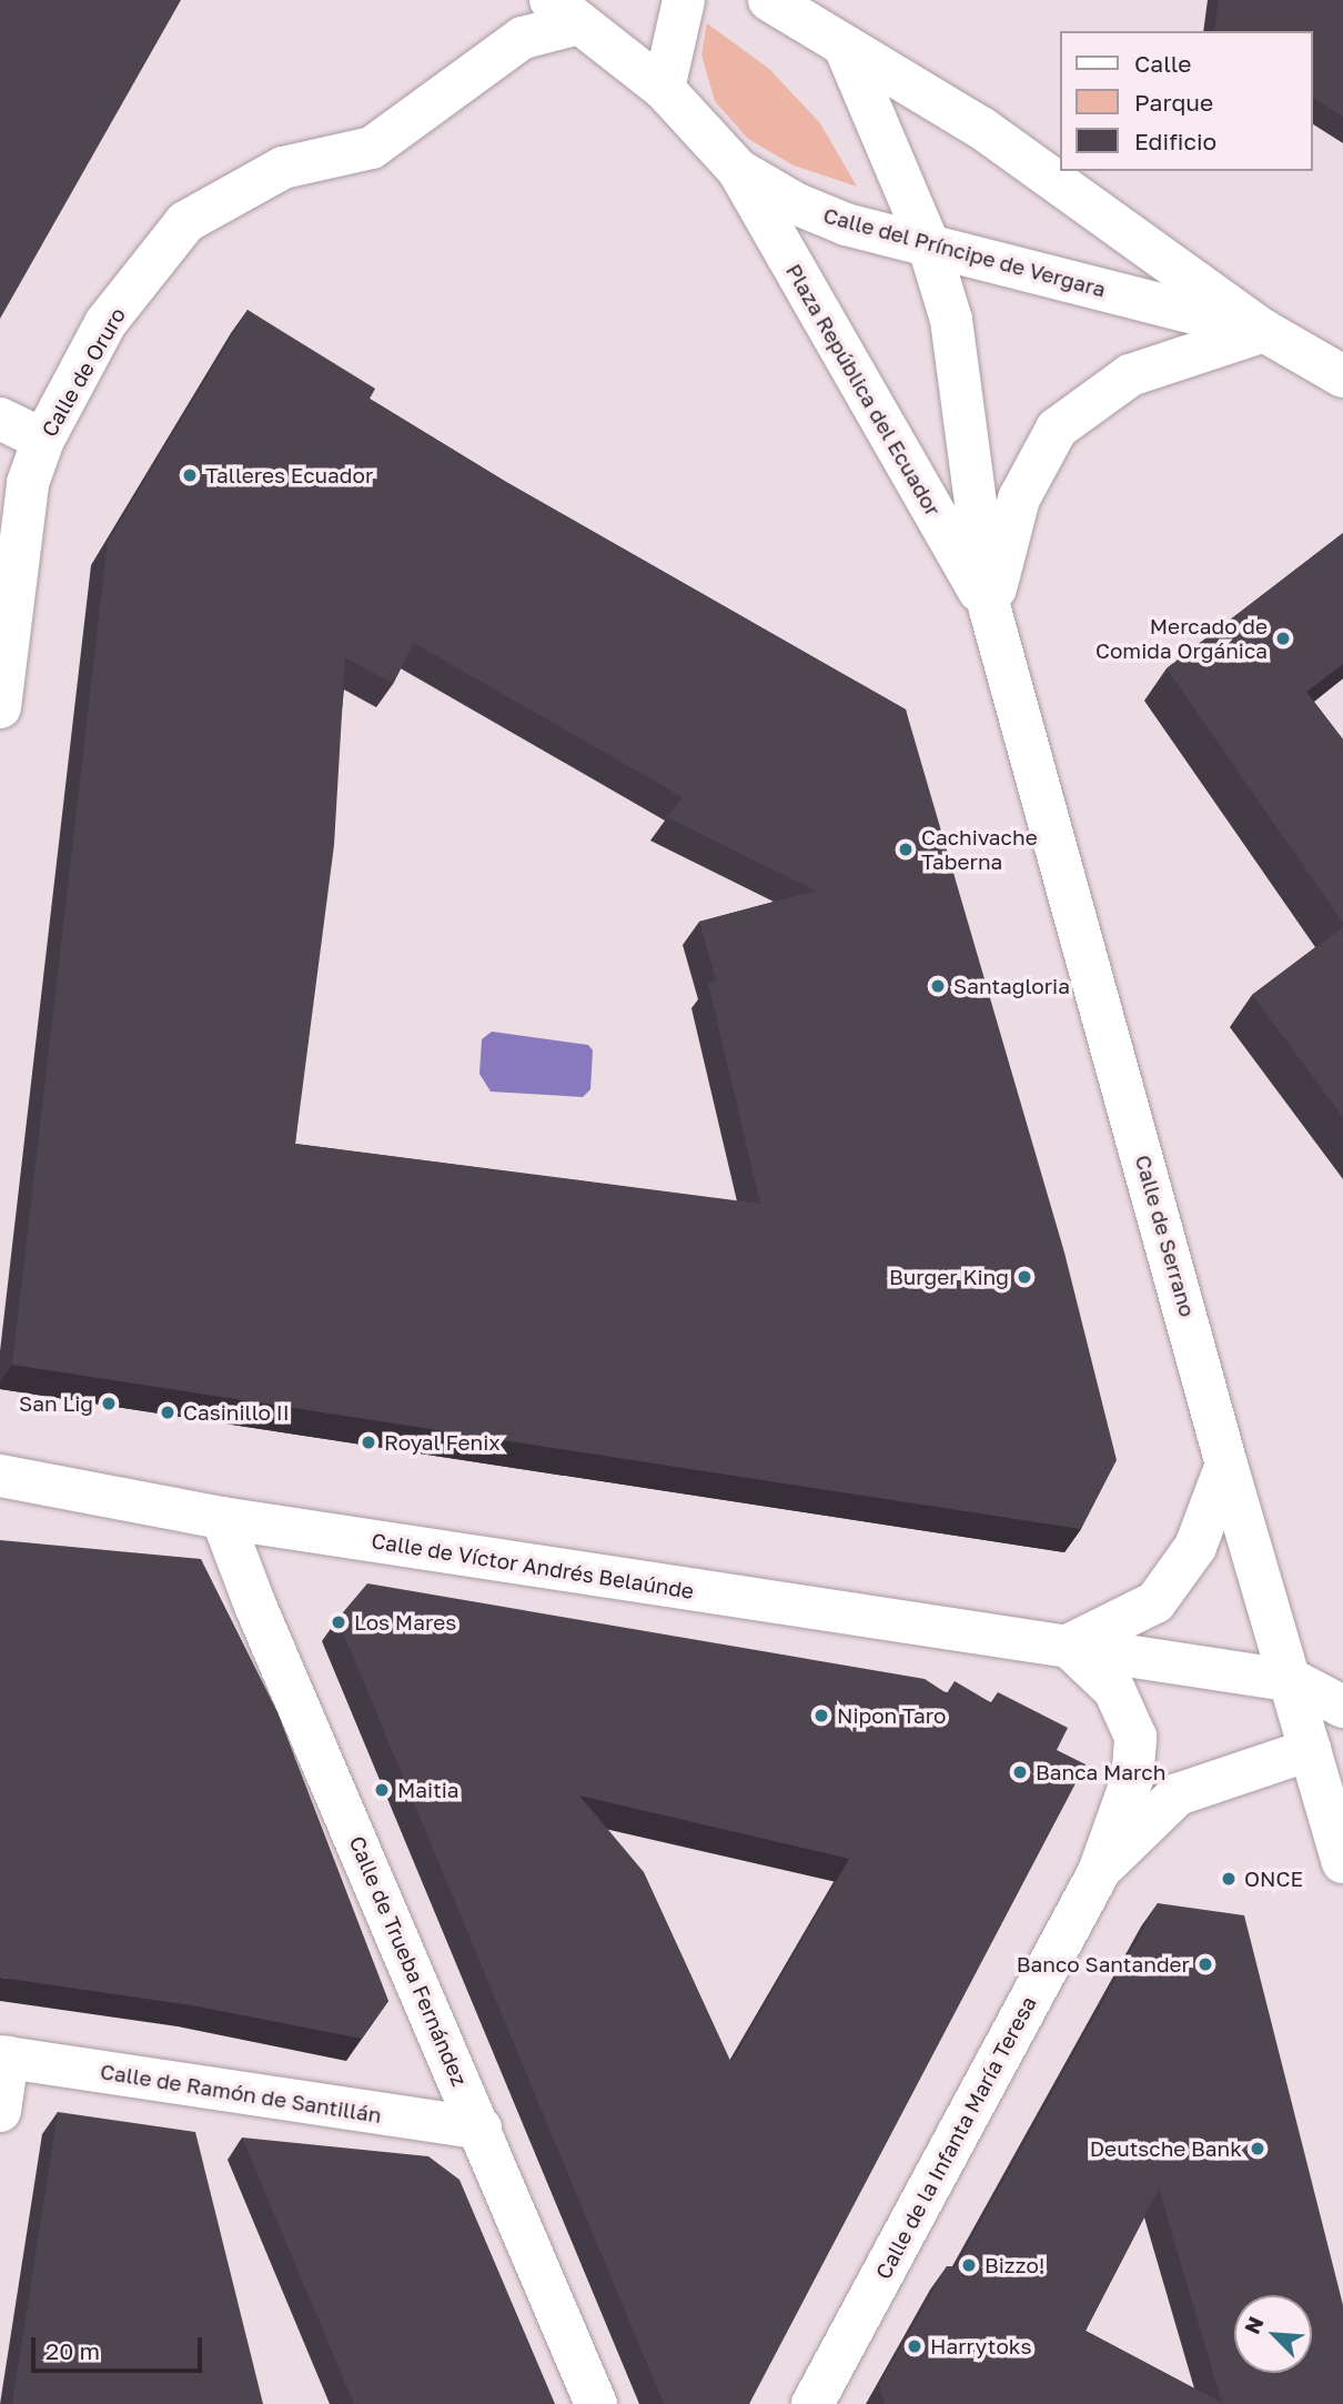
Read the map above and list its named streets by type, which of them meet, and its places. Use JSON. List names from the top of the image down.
{
  "streets": {
    "street": [
      "Calle del Príncipe de Vergara",
      "Calle de Oruro",
      "Plaza República del Ecuador",
      "Calle de Serrano",
      "Calle de Víctor Andrés Belaúnde",
      "Calle de Trueba Fernández",
      "Calle de Ramón de Santillán",
      "Calle de la Infanta María Teresa"
    ]
  },
  "crossings": [
    ["Calle del Príncipe de Vergara", "Calle de Oruro"],
    ["Calle del Príncipe de Vergara", "Plaza República del Ecuador"],
    ["Plaza República del Ecuador", "Calle de Serrano"],
    ["Calle de Serrano", "Calle de Víctor Andrés Belaúnde"],
    ["Calle de Serrano", "Calle de la Infanta María Teresa"],
    ["Calle de Víctor Andrés Belaúnde", "Calle de Trueba Fernández"],
    ["Calle de Víctor Andrés Belaúnde", "Calle de la Infanta María Teresa"],
    ["Calle de Trueba Fernández", "Calle de Ramón de Santillán"]
  ],
  "places": [
    "Talleres Ecuador",
    "Mercado de Comida Orgánica",
    "Cachivache Taberna",
    "Santagloria",
    "Burger King",
    "San Lig",
    "Casinillo II",
    "Royal Fenix",
    "Los Mares",
    "Nipon Taro",
    "Banca March",
    "Maitia",
    "ONCE",
    "Banco Santander",
    "Deutsche Bank",
    "Bizzo!",
    "Harrytoks"
  ],
  "legend": ["Calle", "Parque", "Edificio"],
  "scale_bar": "20 m",
  "north": "top left"
}
